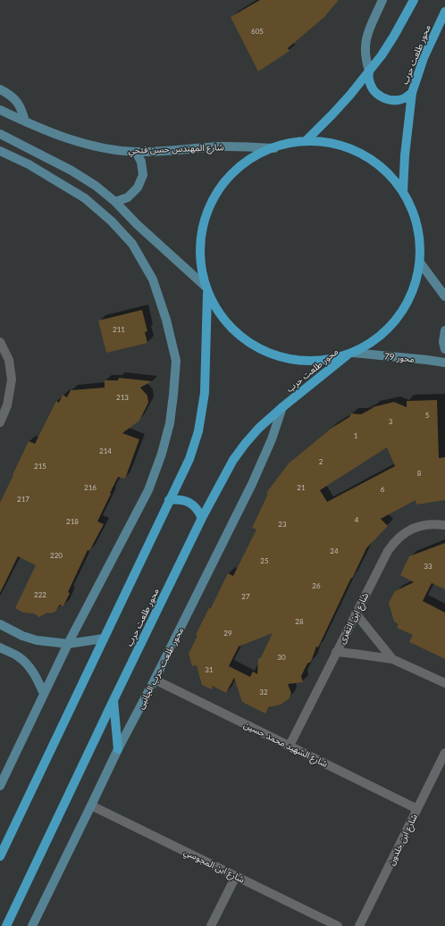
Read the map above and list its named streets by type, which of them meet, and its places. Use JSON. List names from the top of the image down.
{
  "streets": {
    "main road": ["محور طلعت حرب"],
    "street": [
      "شارع المهندس حسن فتحي",
      "محور 79",
      "شارع ابن التغرى",
      "محور طلعت حرب الجانبى",
      "شارع الشهيد محمد حسين",
      "شارع ابن خلدون",
      "شارع ابن المجوسي"
    ]
  },
  "crossings": [
    ["محور طلعت حرب", "محور 79"],
    ["محور طلعت حرب", "محور طلعت حرب الجانبى"],
    ["شارع ابن التغرى", "شارع الشهيد محمد حسين"],
    ["محور طلعت حرب الجانبى", "شارع الشهيد محمد حسين"],
    ["محور طلعت حرب الجانبى", "شارع ابن المجوسي"],
    ["شارع الشهيد محمد حسين", "شارع ابن خلدون"]
  ],
  "house_numbers": [
    "605",
    "211",
    "213",
    "5",
    "3",
    "1",
    "214",
    "2",
    "215",
    "8",
    "216",
    "21",
    "6",
    "217",
    "4",
    "218",
    "23",
    "24",
    "220",
    "25",
    "33",
    "26",
    "222",
    "27",
    "28",
    "29",
    "30",
    "31",
    "32"
  ]
}
